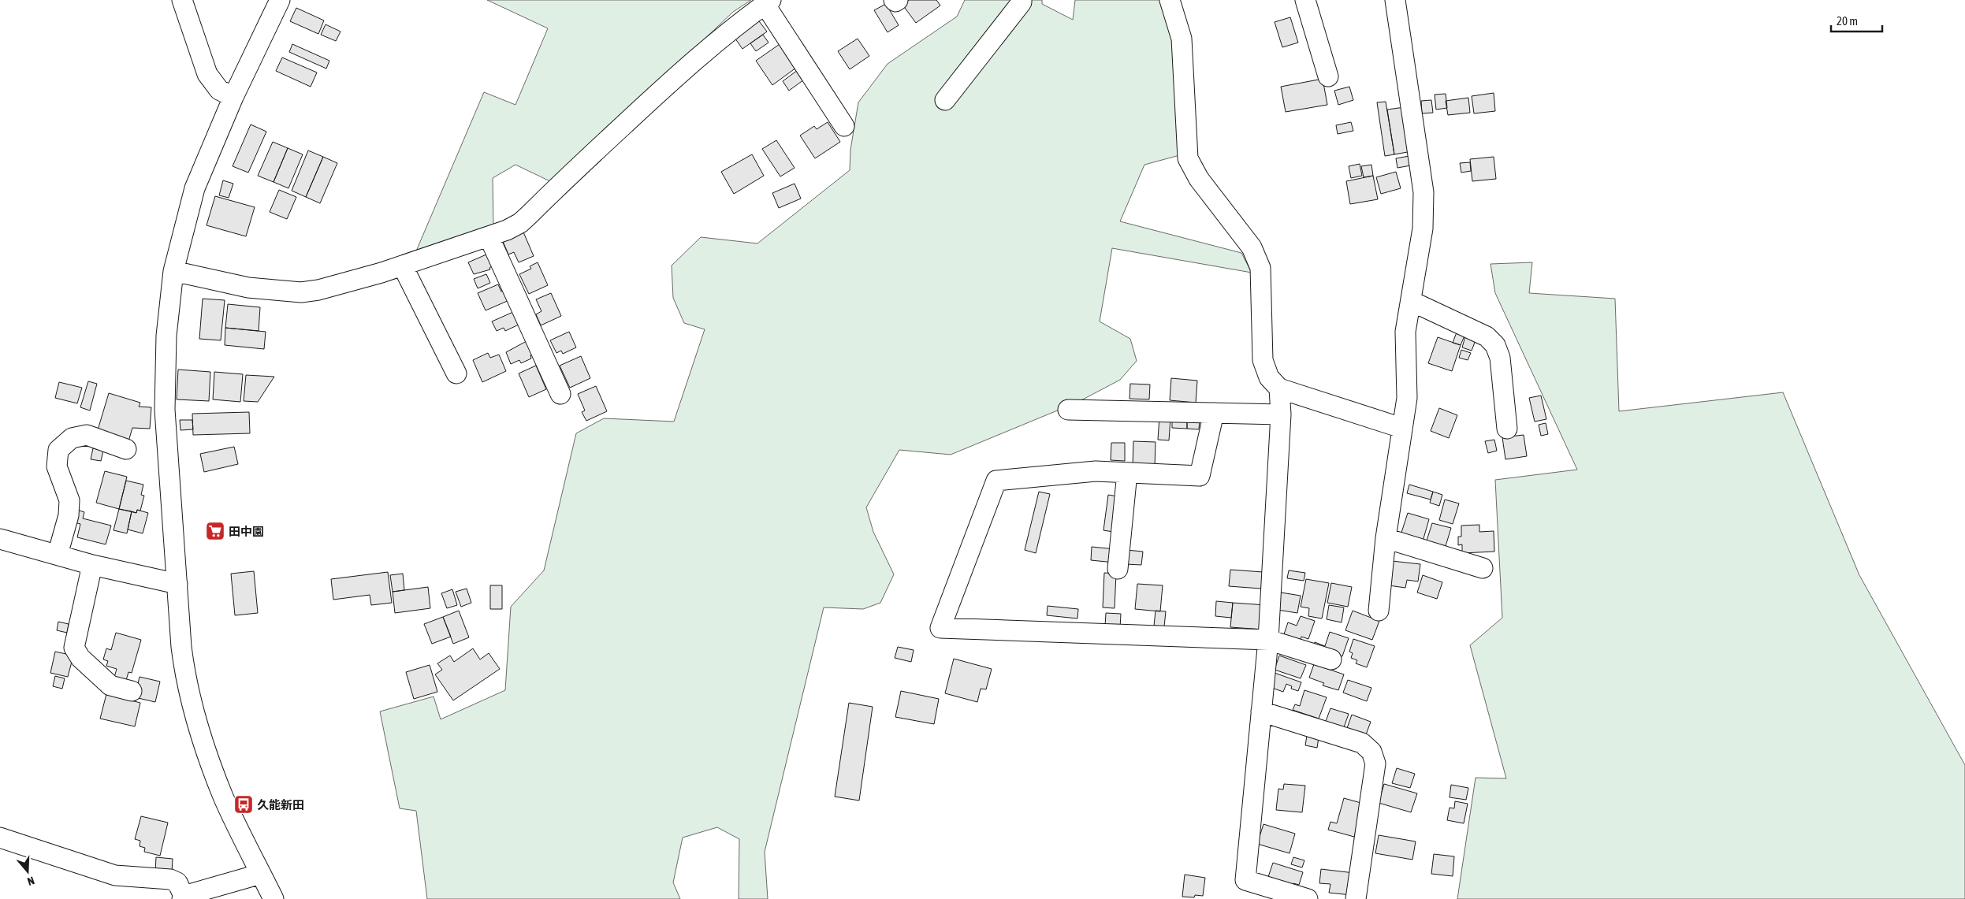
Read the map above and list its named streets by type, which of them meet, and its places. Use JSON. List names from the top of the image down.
{
  "places": {
    "supermarket": ["田中園"],
    "bus stop": ["久能新田"]
  },
  "scale_bar": "20 m",
  "north": "bottom"
}
